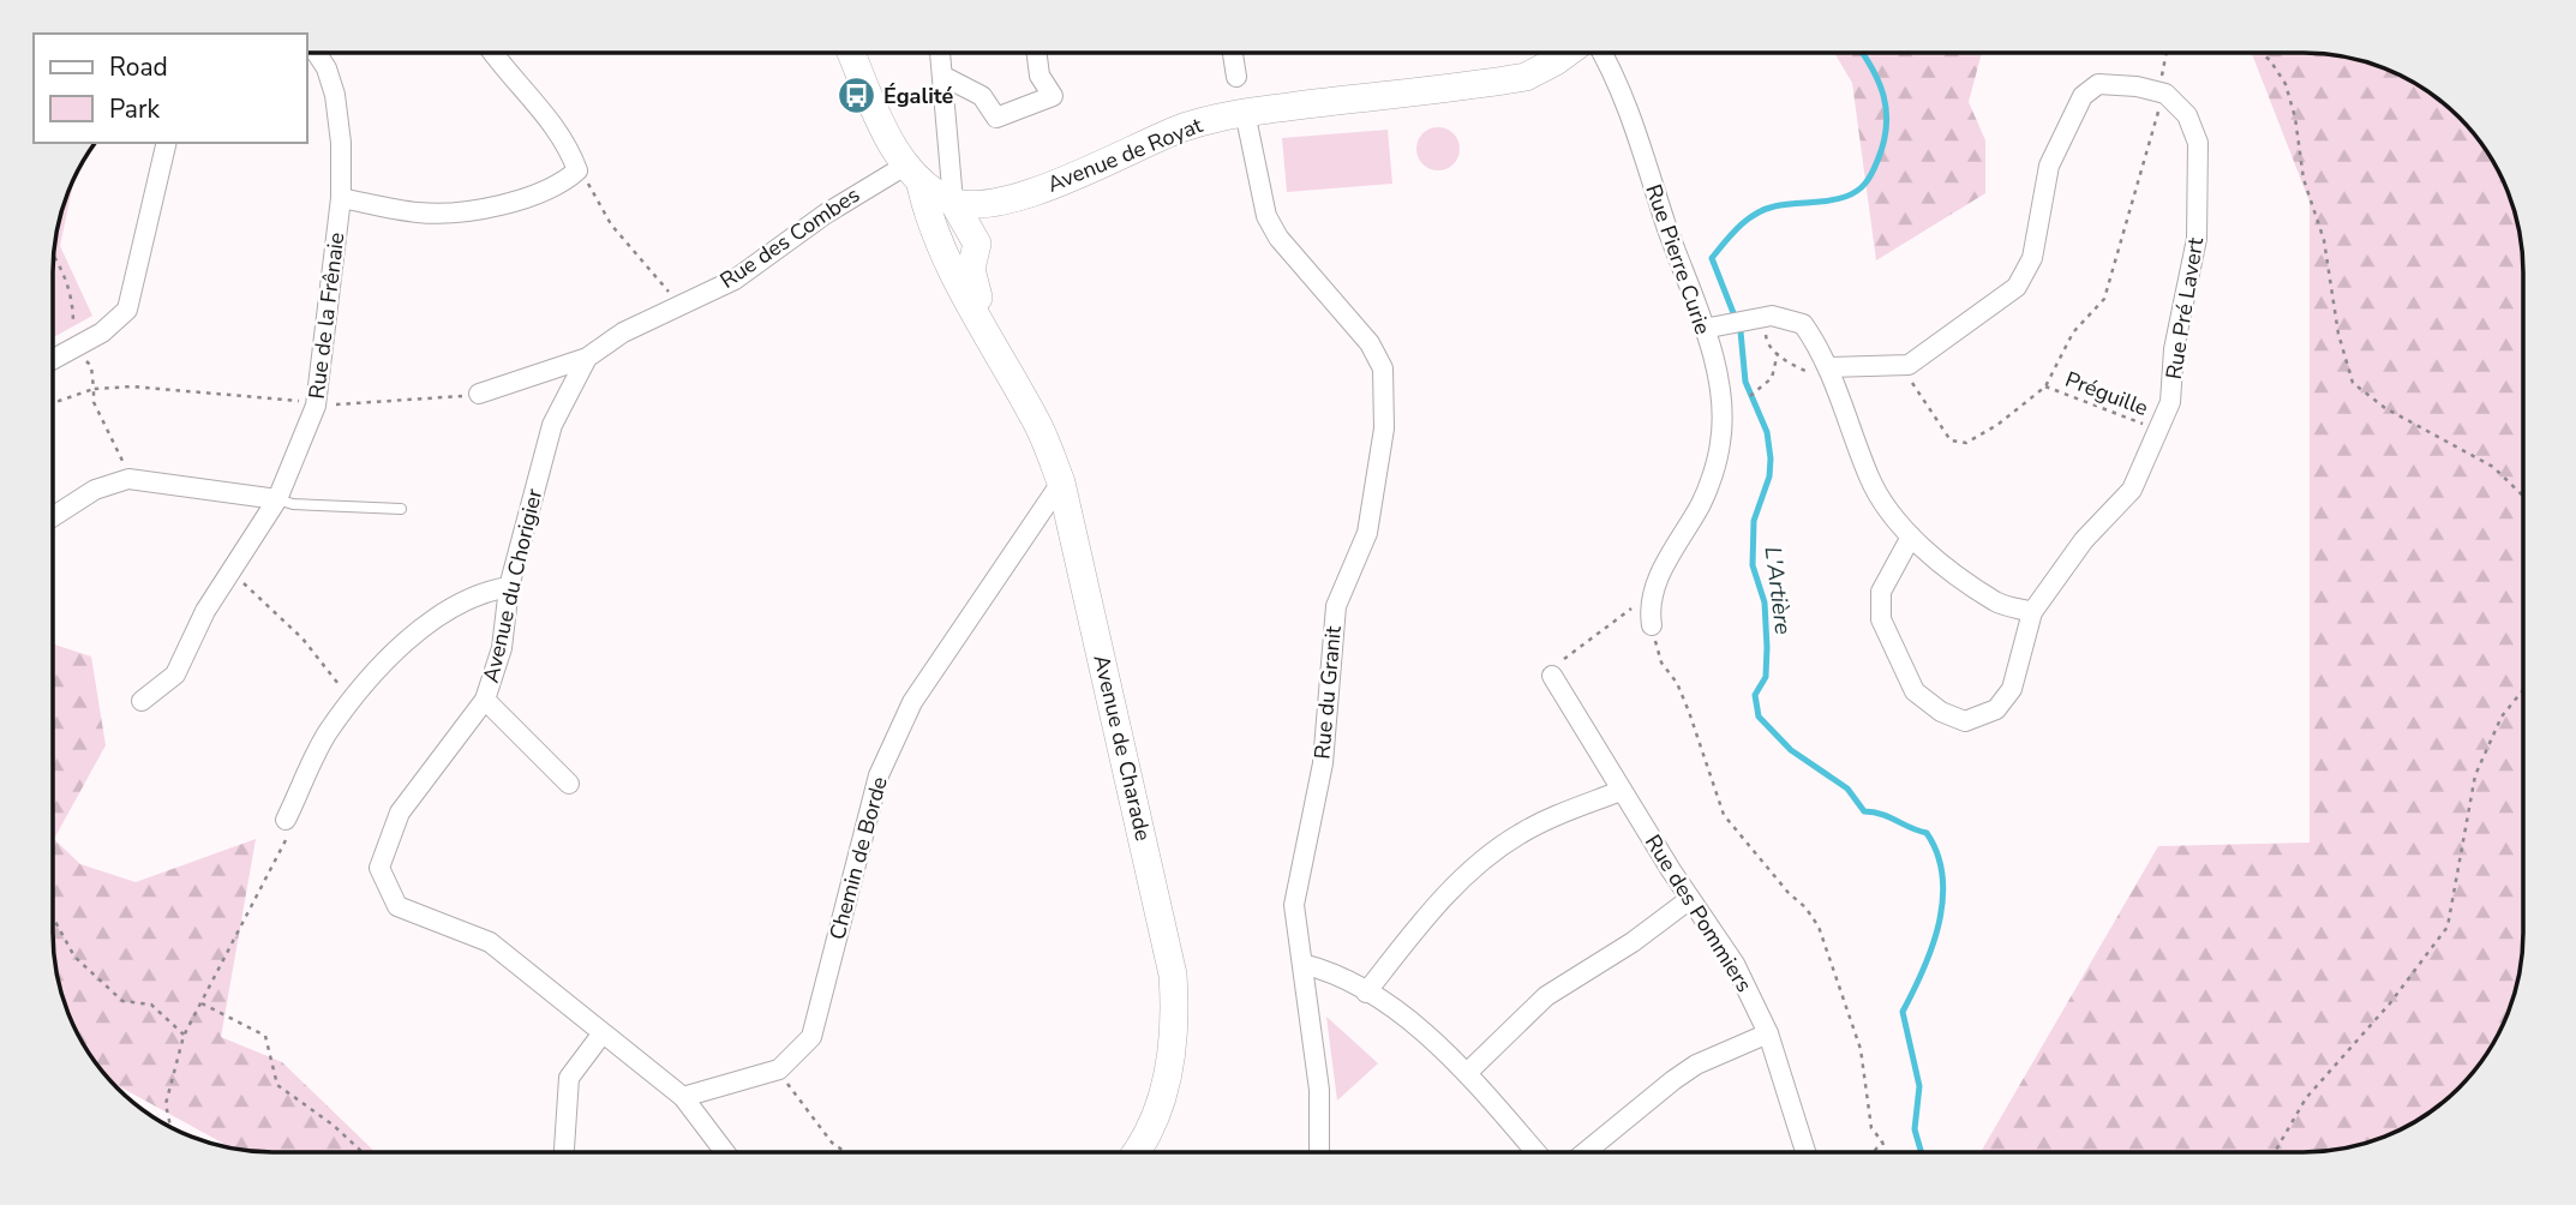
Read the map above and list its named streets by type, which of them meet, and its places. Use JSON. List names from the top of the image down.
{
  "streets": {
    "street": [
      "Avenue de Royat",
      "Rue des Combes",
      "Rue Pierre Curie",
      "Rue Pré Lavert",
      "Rue de la Frênaie",
      "Avenue du Chorigier",
      "Rue du Granit",
      "Avenue de Charade",
      "Chemin de Borde",
      "Rue des Pommiers"
    ],
    "path": ["Préguille"]
  },
  "crossings": [
    ["Avenue de Royat", "Rue des Combes"],
    ["Avenue de Royat", "Rue du Granit"],
    ["Avenue de Royat", "Avenue de Charade"],
    ["Rue des Combes", "Avenue du Chorigier"],
    ["Rue des Combes", "Avenue de Charade"],
    ["Rue Pré Lavert", "Préguille"],
    ["Avenue du Chorigier", "Chemin de Borde"],
    ["Avenue de Charade", "Chemin de Borde"]
  ],
  "water": ["L'Artière"],
  "places": {
    "bus stop": ["Égalité"]
  },
  "legend": ["Road", "Park"]
}
